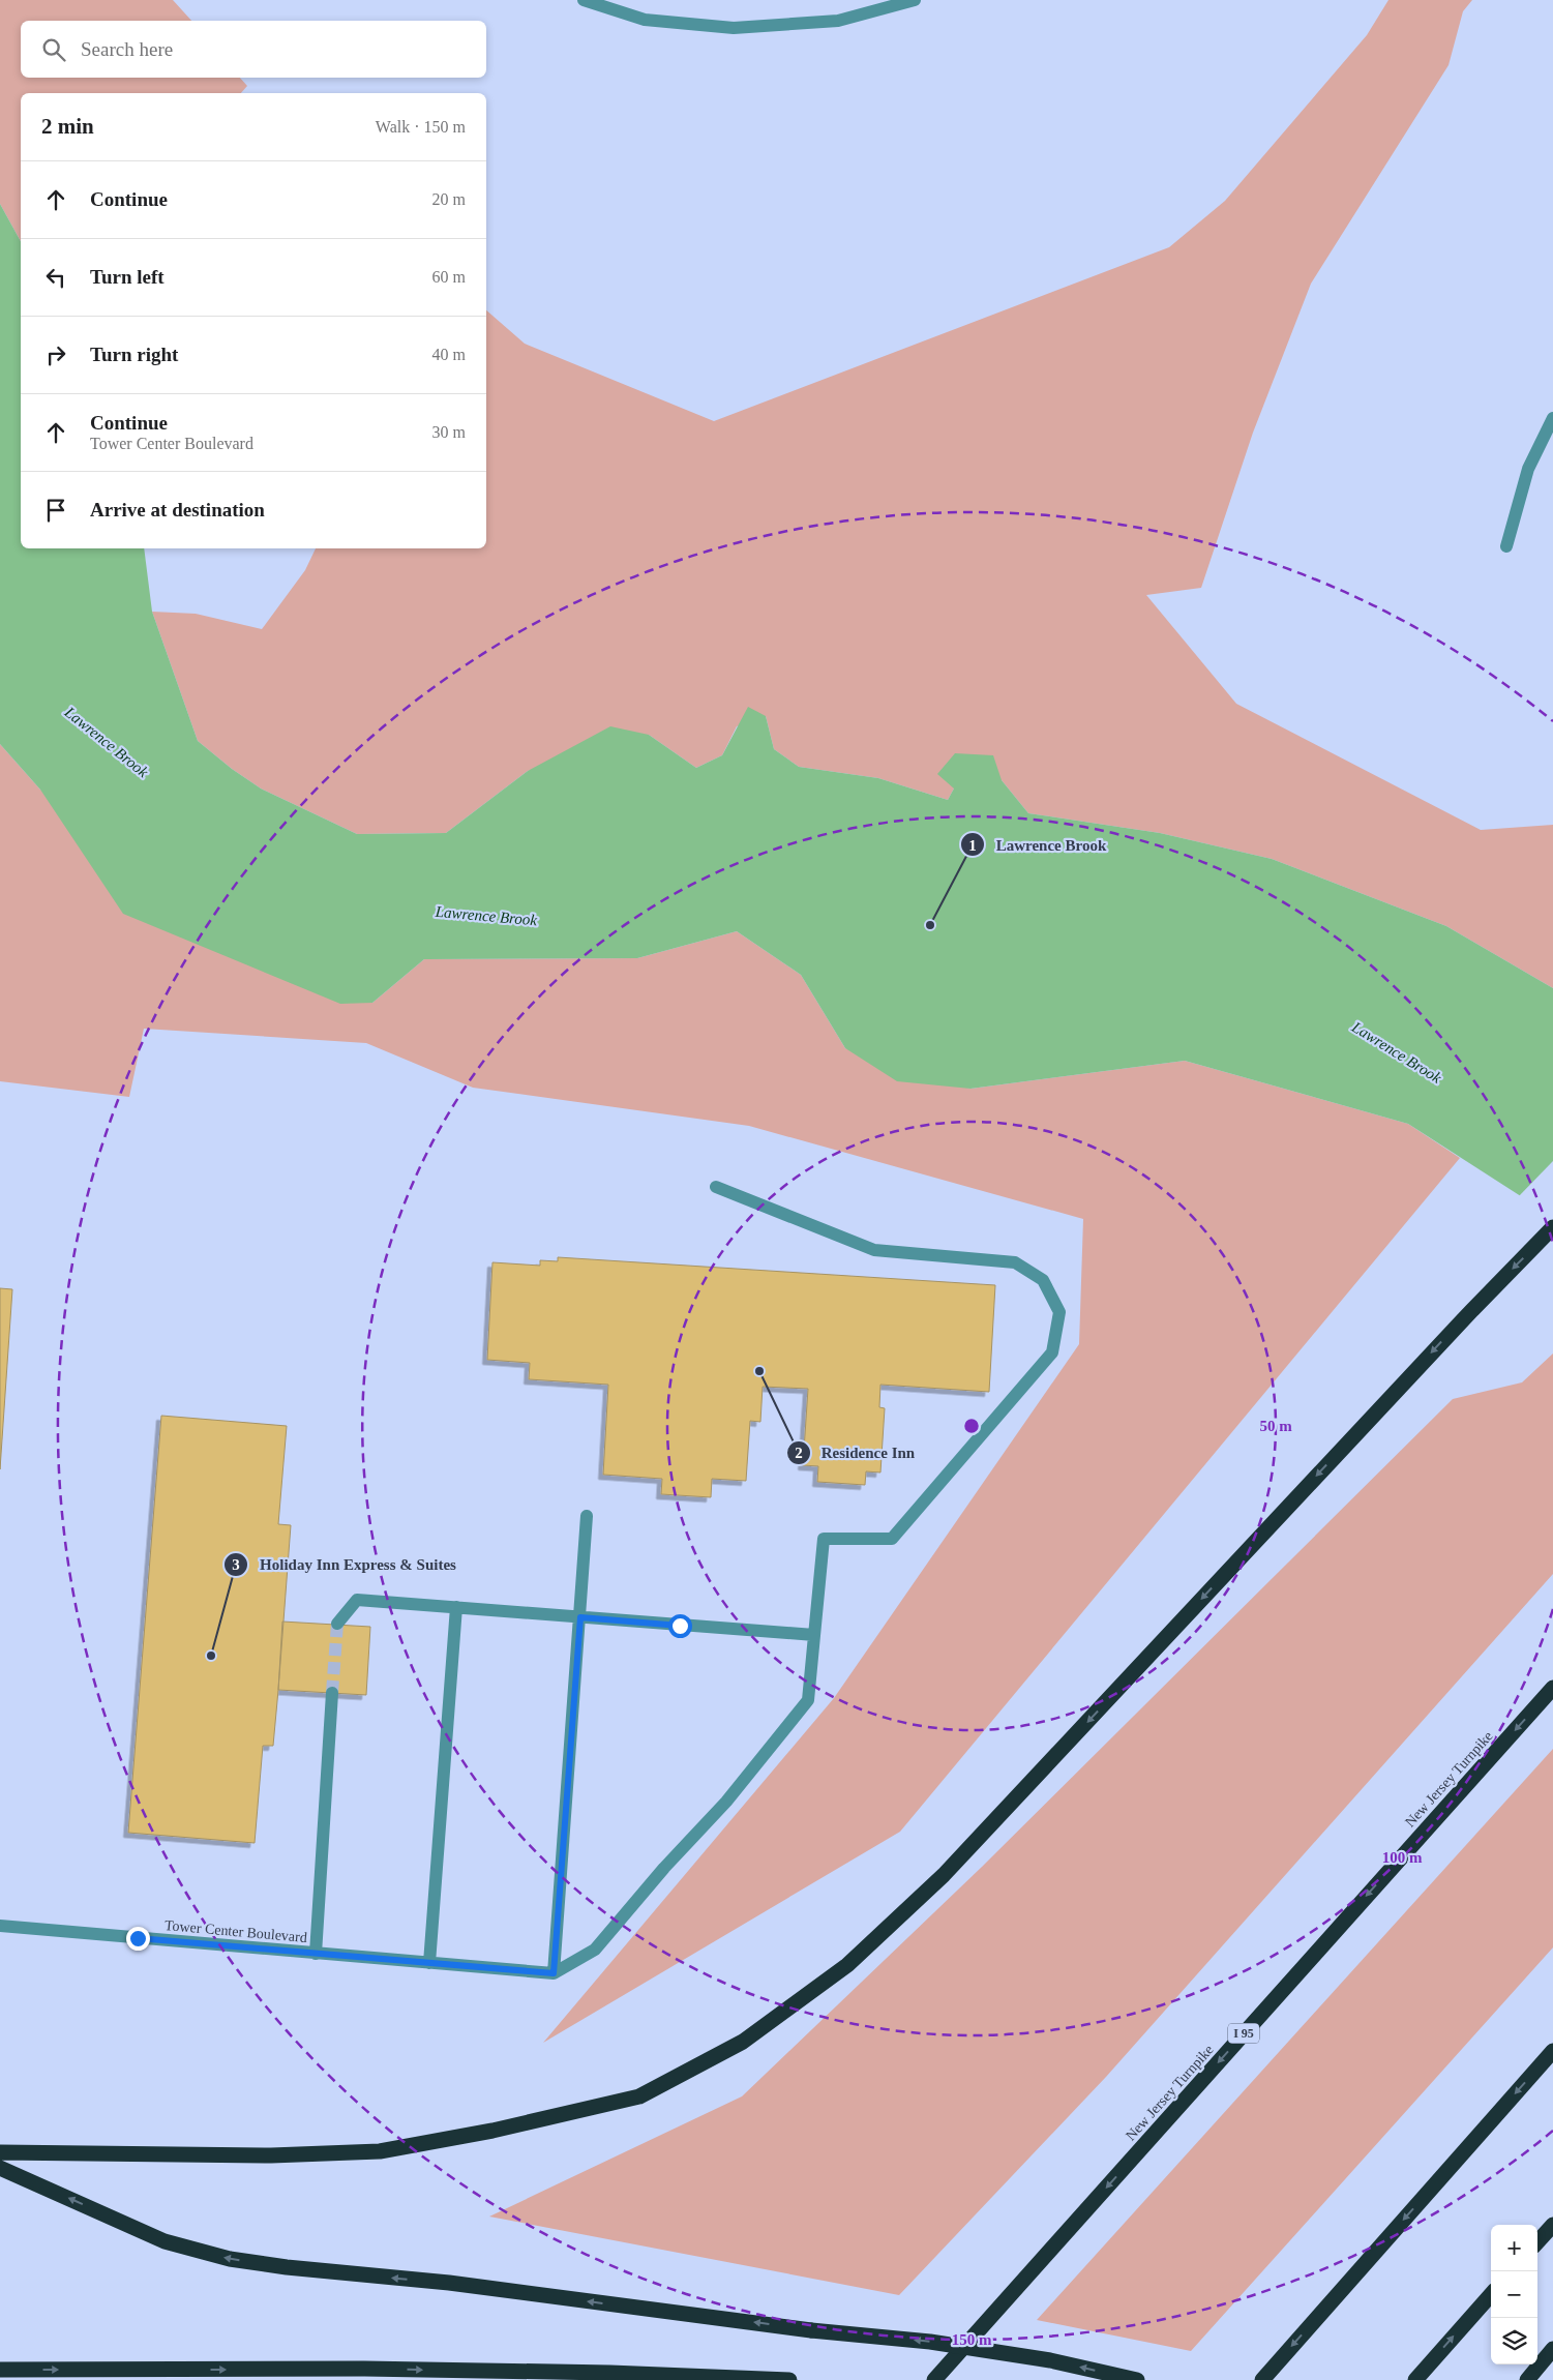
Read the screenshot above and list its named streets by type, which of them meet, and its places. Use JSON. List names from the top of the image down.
{
  "streets": {
    "highway": ["New Jersey Turnpike", "I 95"],
    "street": ["Tower Center Boulevard"]
  },
  "one_way": ["New Jersey Turnpike"],
  "water": ["Lawrence Brook"],
  "places": ["Lawrence Brook", "Residence Inn", "Holiday Inn Express & Suites"],
  "page": {
    "search": "Search here",
    "heading": ["2 min", "Walk · 150 m"],
    "list": [
      ["Continue", "20 m"],
      ["Turn left", "60 m"],
      ["Turn right", "40 m"],
      ["Continue", "Tower Center Boulevard", "30 m"],
      "Arrive at destination"
    ],
    "map_buttons": ["+", "−"]
  },
  "rings": ["50 m", "100 m", "150 m"]
}
